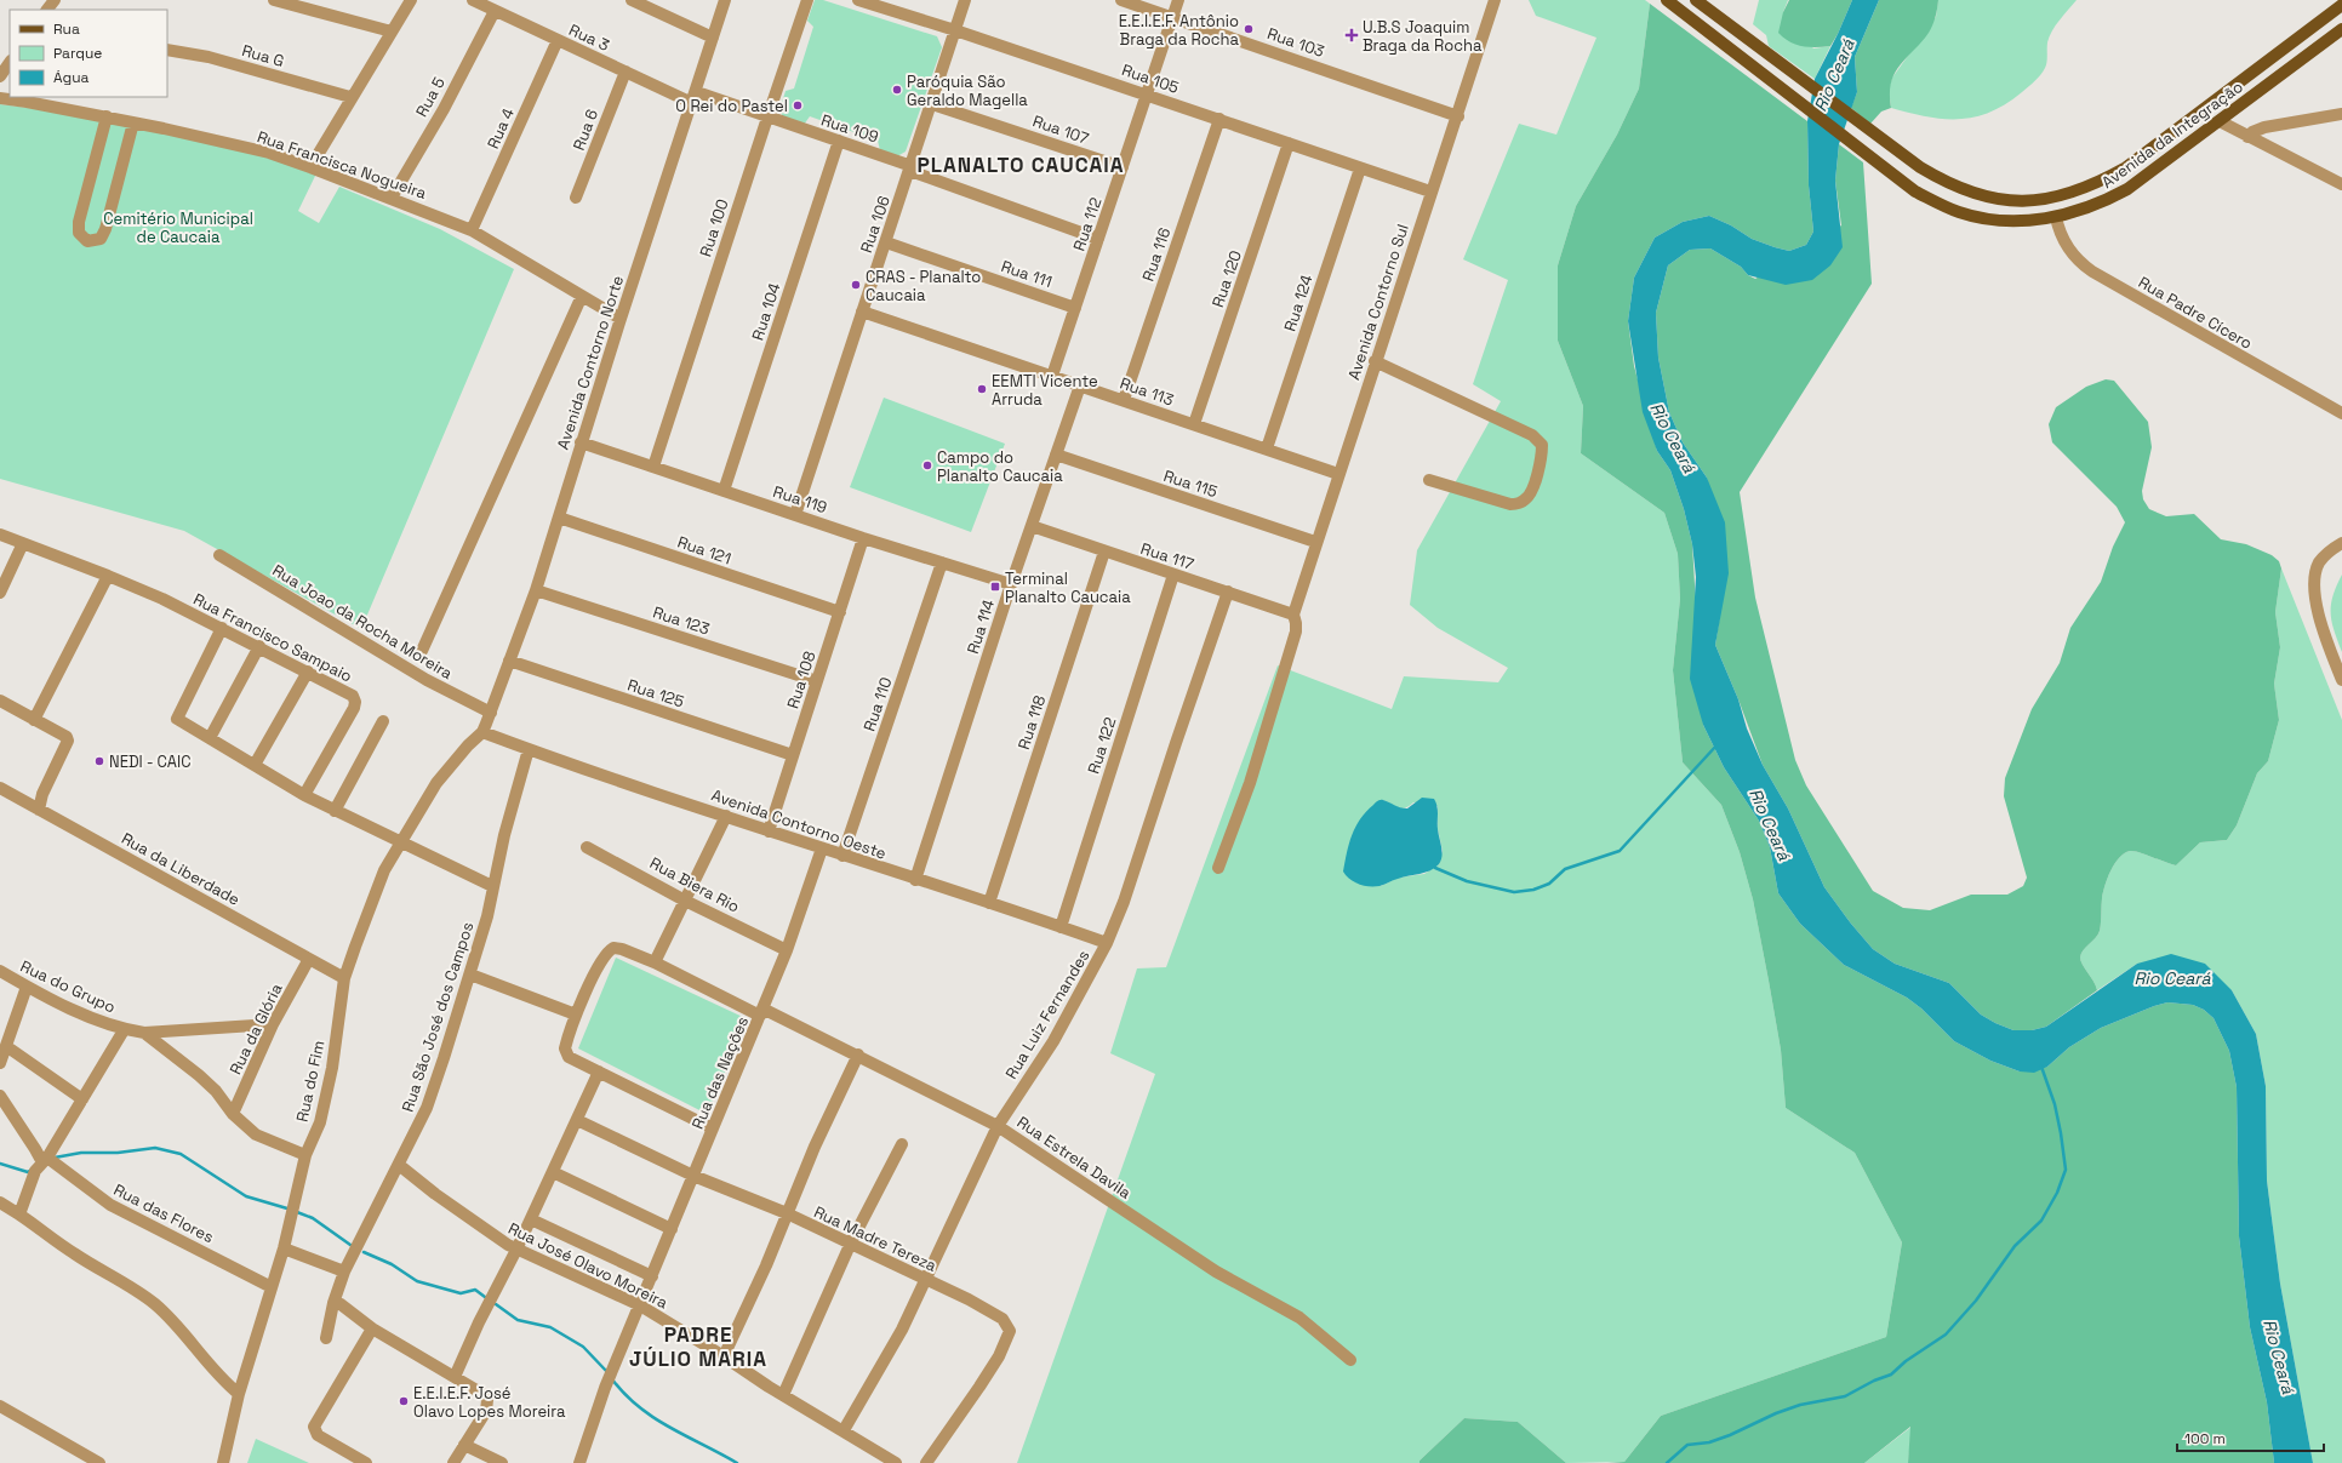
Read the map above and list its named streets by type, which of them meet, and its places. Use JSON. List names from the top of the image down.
{
  "streets": {
    "main road": ["Avenida da Integração"],
    "street": [
      "Rua 3",
      "Rua 103",
      "Rua G",
      "Rua 105",
      "Rua 5",
      "Rua 4",
      "Rua 109",
      "Rua 6",
      "Rua 107",
      "Rua Francisca Nogueira",
      "Rua 106",
      "Rua 112",
      "Rua 100",
      "Rua 116",
      "Rua 111",
      "Rua 120",
      "Avenida Contorno Sul",
      "Rua 124",
      "Rua 104",
      "Rua Padre Cícero",
      "Avenida Contorno Norte",
      "Rua 113",
      "Rua 115",
      "Rua 119",
      "Rua 121",
      "Rua 117",
      "Rua 123",
      "Rua Joao da Rocha Moreira",
      "Rua 114",
      "Rua Francisco Sampaio",
      "Rua 108",
      "Rua 125",
      "Rua 110",
      "Rua 118",
      "Rua 122",
      "Avenida Contorno Oeste",
      "Rua da Liberdade",
      "Rua Biera Rio",
      "Rua do Grupo",
      "Rua Luiz Fernandes",
      "Rua São José dos Campos",
      "Rua da Glória",
      "Rua das Nações",
      "Rua do Fim",
      "Rua Estrela Davila",
      "Rua das Flores",
      "Rua Madre Tereza",
      "Rua José Olavo Moreira"
    ]
  },
  "crossings": [
    ["Rua 3", "Rua 5"],
    ["Rua 3", "Rua 4"],
    ["Rua 3", "Rua 109"],
    ["Rua 3", "Rua 6"],
    ["Rua 3", "Avenida Contorno Norte"],
    ["Rua 103", "Rua 112"],
    ["Rua 103", "Avenida Contorno Sul"],
    ["Rua 105", "Rua 106"],
    ["Rua 105", "Rua 112"],
    ["Rua 105", "Rua 116"],
    ["Rua 105", "Rua 120"],
    ["Rua 105", "Avenida Contorno Sul"],
    ["Rua 105", "Rua 124"],
    ["Rua 5", "Rua Francisca Nogueira"],
    ["Rua 4", "Rua Francisca Nogueira"],
    ["Rua 109", "Rua 106"],
    ["Rua 109", "Rua 112"],
    ["Rua 109", "Rua 100"],
    ["Rua 109", "Rua 104"],
    ["Rua 109", "Avenida Contorno Norte"],
    ["Rua 107", "Rua 106"],
    ["Rua 107", "Rua 112"],
    ["Avenida da Integração", "Rua Padre Cícero"],
    ["Rua Francisca Nogueira", "Avenida Contorno Norte"],
    ["Rua 106", "Rua 111"],
    ["Rua 106", "Rua 113"],
    ["Rua 106", "Rua 119"],
    ["Rua 112", "Rua 111"],
    ["Rua 112", "Rua 113"],
    ["Rua 100", "Rua 119"],
    ["Rua 116", "Rua 113"],
    ["Rua 120", "Rua 113"],
    ["Avenida Contorno Sul", "Rua 113"],
    ["Avenida Contorno Sul", "Rua 115"],
    ["Avenida Contorno Sul", "Rua 117"],
    ["Rua 124", "Rua 113"],
    ["Rua 104", "Rua 119"],
    ["Avenida Contorno Norte", "Rua 119"],
    ["Avenida Contorno Norte", "Rua 121"],
    ["Avenida Contorno Norte", "Rua 123"],
    ["Avenida Contorno Norte", "Rua Joao da Rocha Moreira"],
    ["Avenida Contorno Norte", "Rua 125"],
    ["Avenida Contorno Norte", "Avenida Contorno Oeste"],
    ["Avenida Contorno Norte", "Rua do Fim"],
    ["Rua 113", "Rua 114"],
    ["Rua 115", "Rua 114"],
    ["Rua 119", "Rua 114"],
    ["Rua 119", "Rua 108"],
    ["Rua 119", "Rua 110"],
    ["Rua 121", "Rua 108"],
    ["Rua 117", "Rua 114"],
    ["Rua 117", "Rua 118"],
    ["Rua 117", "Rua 122"],
    ["Rua 117", "Rua Luiz Fernandes"],
    ["Rua 123", "Rua 108"],
    ["Rua 114", "Avenida Contorno Oeste"],
    ["Rua 108", "Rua 125"],
    ["Rua 108", "Avenida Contorno Oeste"],
    ["Rua 110", "Avenida Contorno Oeste"],
    ["Rua 118", "Avenida Contorno Oeste"],
    ["Rua 122", "Avenida Contorno Oeste"],
    ["Avenida Contorno Oeste", "Rua Luiz Fernandes"],
    ["Avenida Contorno Oeste", "Rua São José dos Campos"],
    ["Avenida Contorno Oeste", "Rua das Nações"],
    ["Avenida Contorno Oeste", "Rua do Fim"],
    ["Rua da Liberdade", "Rua da Glória"],
    ["Rua da Liberdade", "Rua do Fim"],
    ["Rua Biera Rio", "Rua das Nações"],
    ["Rua do Grupo", "Rua da Glória"],
    ["Rua Luiz Fernandes", "Rua Estrela Davila"],
    ["Rua Luiz Fernandes", "Rua Madre Tereza"],
    ["Rua Luiz Fernandes", "Rua José Olavo Moreira"],
    ["Rua São José dos Campos", "Rua José Olavo Moreira"],
    ["Rua das Nações", "Rua Estrela Davila"],
    ["Rua das Nações", "Rua Madre Tereza"],
    ["Rua das Nações", "Rua José Olavo Moreira"],
    ["Rua do Fim", "Rua das Flores"]
  ],
  "districts": ["PLANALTO CAUCAIA", "PADRE JÚLIO MARIA"],
  "water": ["Rio Ceará"],
  "parks": ["Cemitério Municipal de Caucaia"],
  "places": {
    "other": [
      "E.E.I.E.F. Antônio Braga da Rocha",
      "Paróquia São Geraldo Magella",
      "O Rei do Pastel",
      "CRAS - Planalto Caucaia",
      "EEMTI Vicente Arruda",
      "Campo do Planalto Caucaia",
      "NEDI - CAIC",
      "E.E.I.E.F. José Olavo Lopes Moreira"
    ],
    "health": ["U.B.S Joaquim Braga da Rocha"],
    "transit": ["Terminal Planalto Caucaia"]
  },
  "legend": ["Rua", "Parque", "Água"],
  "scale_bar": "100 m"
}
